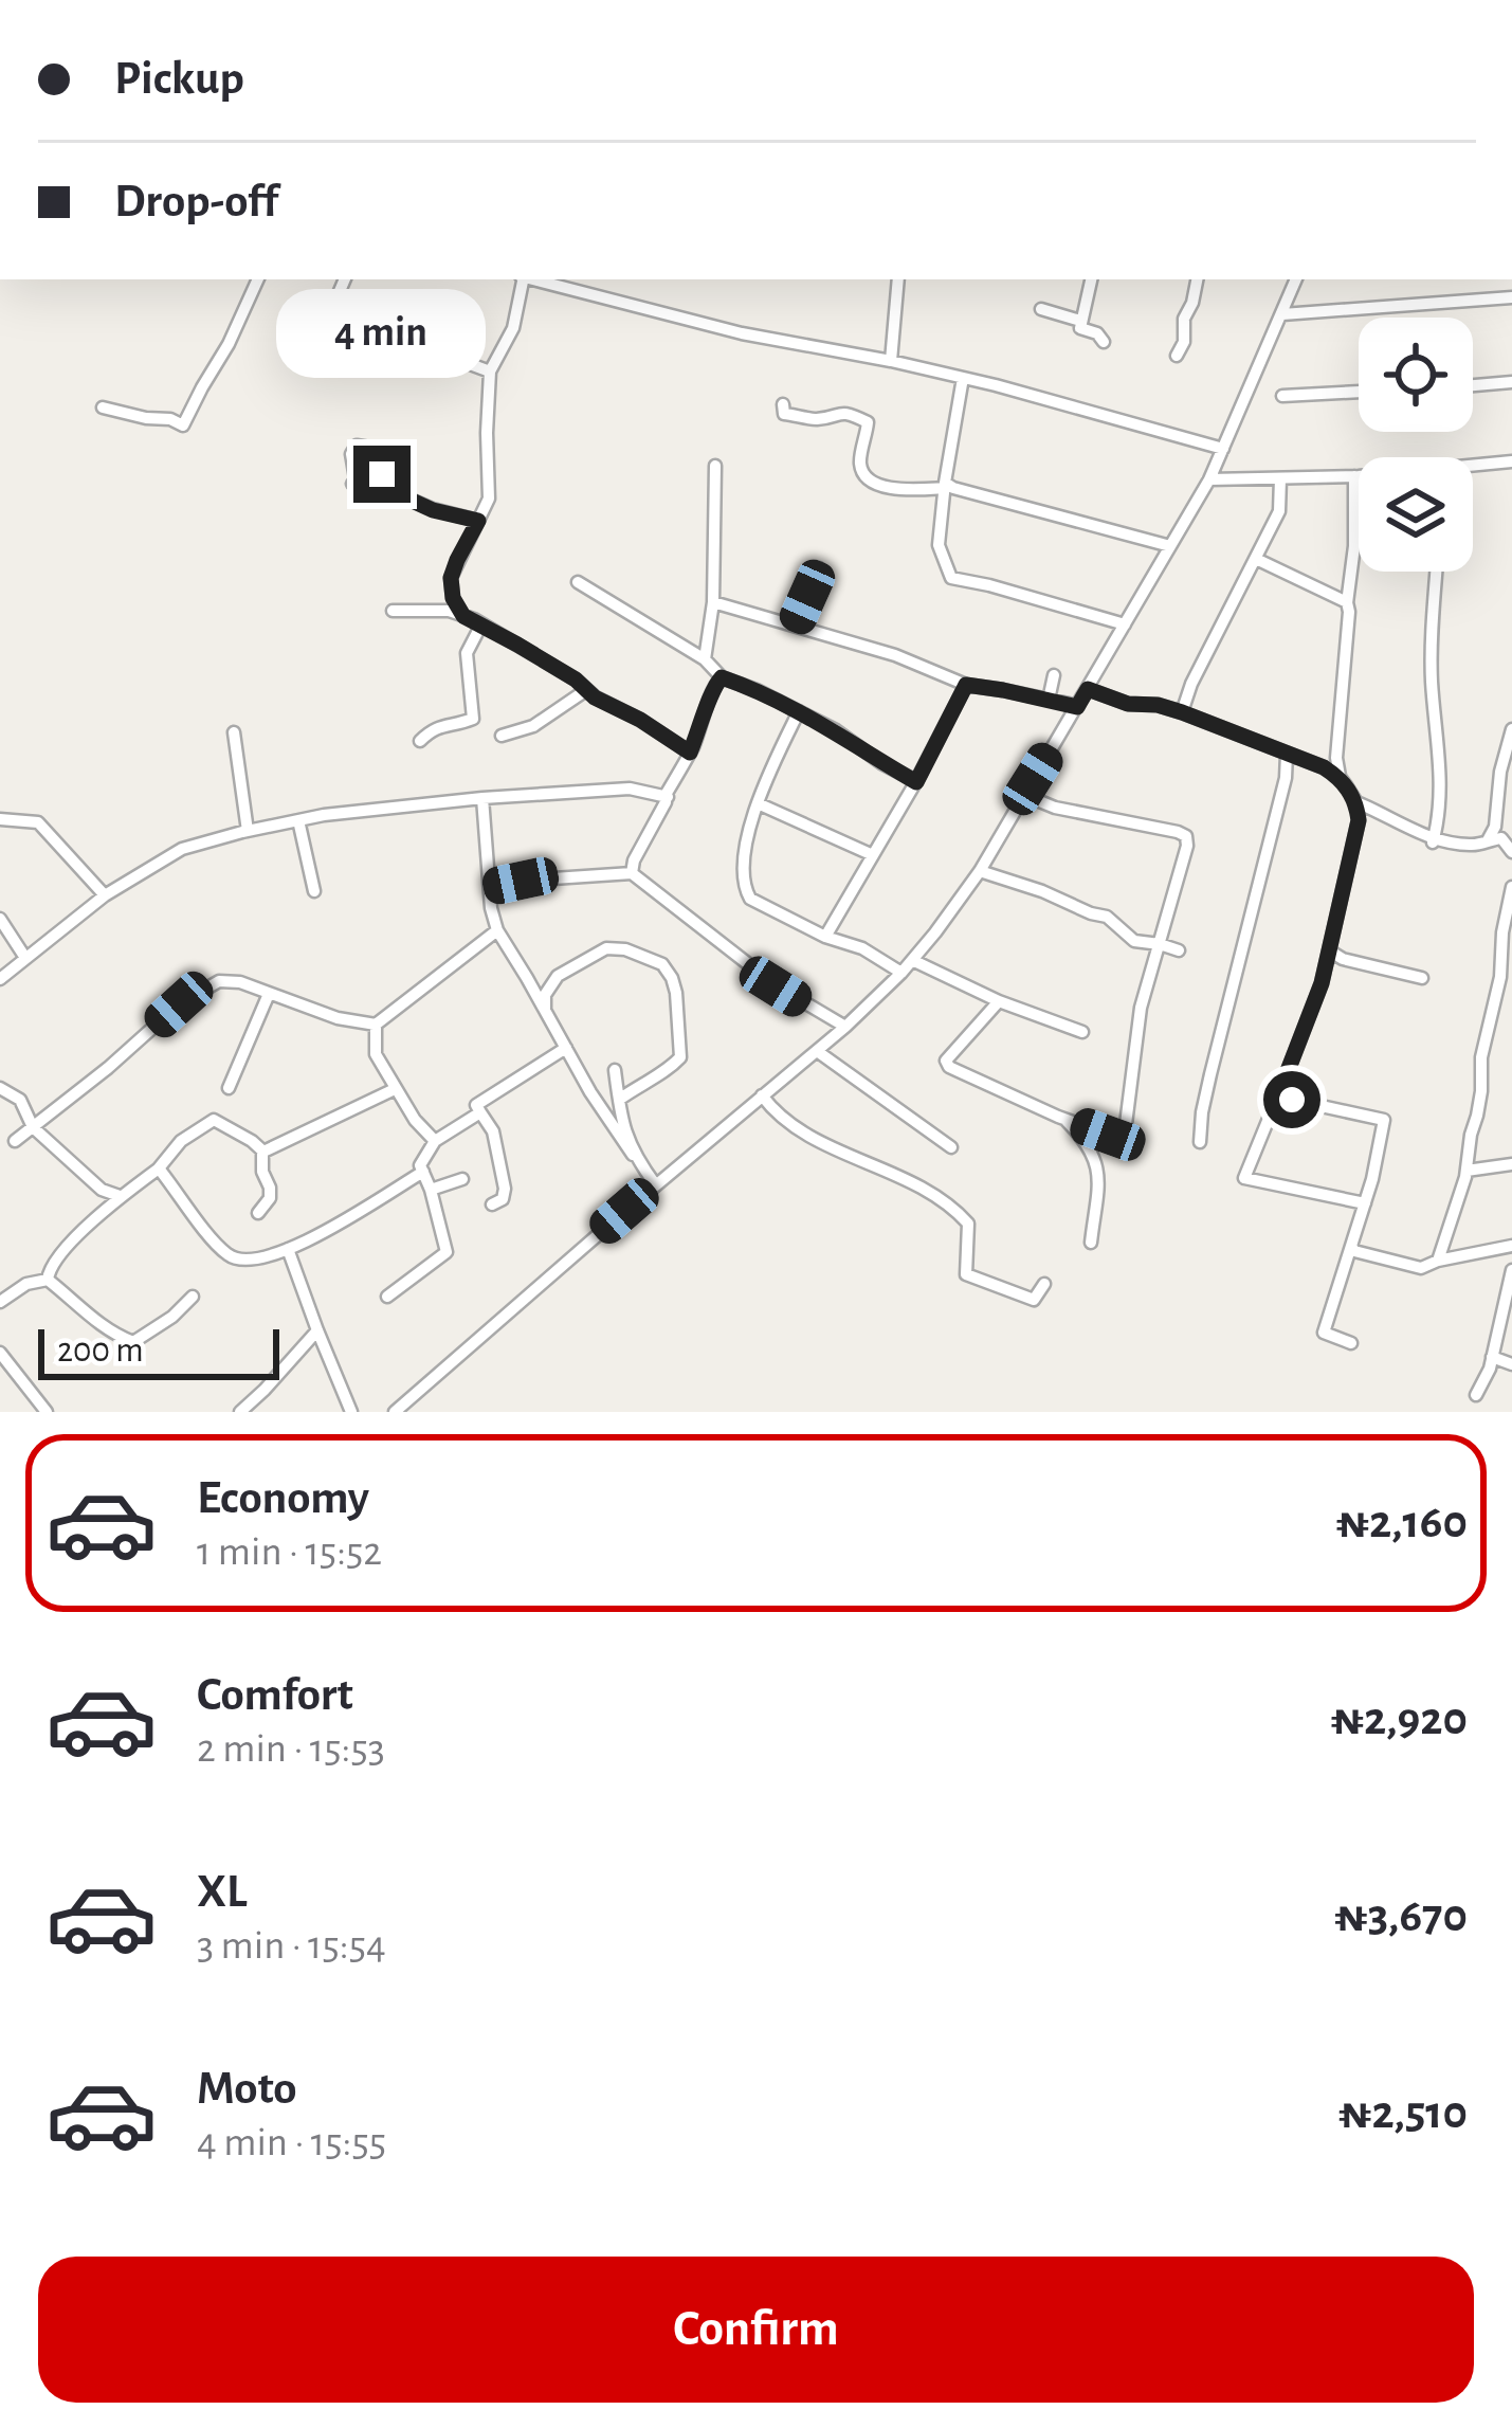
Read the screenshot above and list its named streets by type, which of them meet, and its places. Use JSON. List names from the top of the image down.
{
  "scale_bar": "200 m",
  "page": {
    "banner": ["Pickup", "Drop-off"],
    "bubble": "4 min",
    "scale": "200 m",
    "list": [
      {
        "name": "Economy",
        "note": "1 min · 15:52",
        "value": "₦2,160"
      },
      {
        "name": "Comfort",
        "note": "2 min · 15:53",
        "value": "₦2,920"
      },
      {
        "name": "XL",
        "note": "3 min · 15:54",
        "value": "₦3,670"
      },
      {
        "name": "Moto",
        "note": "4 min · 15:55",
        "value": "₦2,510"
      }
    ],
    "buttons": "Confirm"
  }
}
